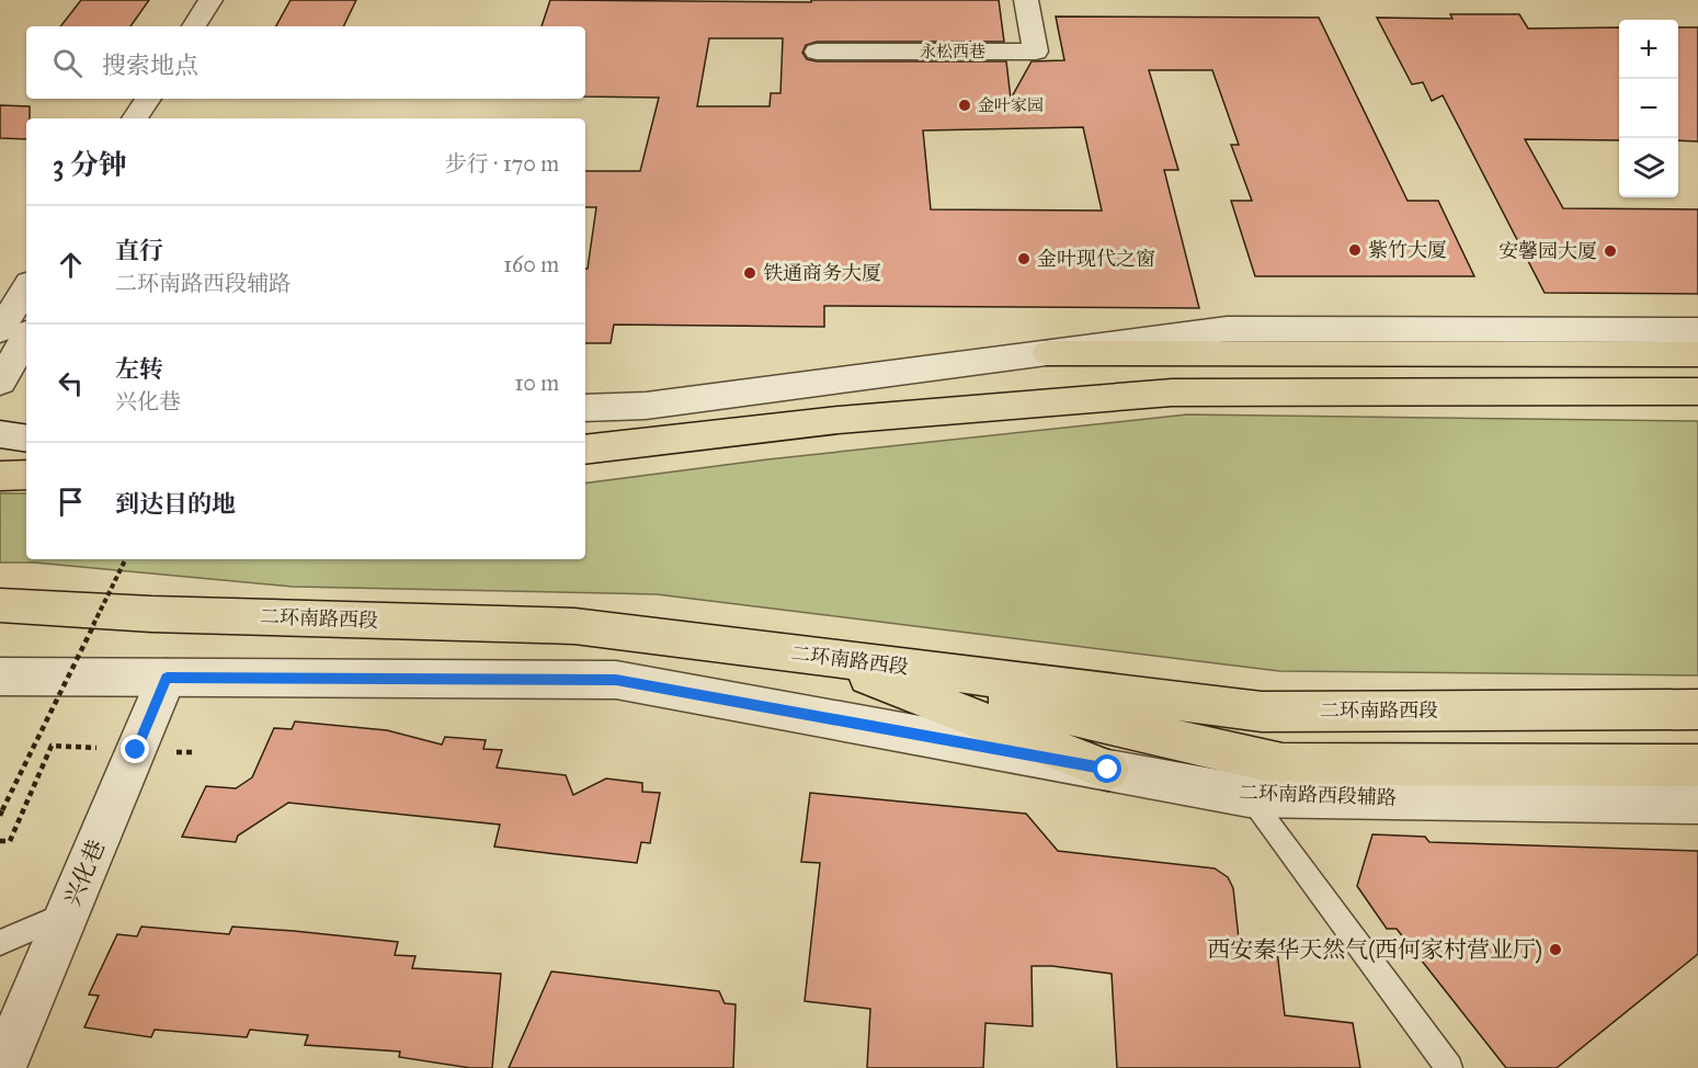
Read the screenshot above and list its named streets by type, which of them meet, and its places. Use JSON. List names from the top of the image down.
{
  "streets": {
    "highway": ["二环南路西段"],
    "street": ["永松西巷", "二环南路西段辅路", "兴化巷"]
  },
  "crossings": [
    ["二环南路西段辅路", "兴化巷"]
  ],
  "places": [
    "金叶家园",
    "紫竹大厦",
    "安馨园大厦",
    "金叶现代之窗",
    "铁通商务大厦",
    "西安秦华天然气(西何家村营业厅)"
  ],
  "page": {
    "map_buttons": ["+", "−"],
    "search": "搜索地点",
    "heading": ["3 分钟", "步行 · 170 m"],
    "list": [
      ["直行", "二环南路西段辅路", "160 m"],
      ["左转", "兴化巷", "10 m"],
      "到达目的地"
    ]
  }
}
